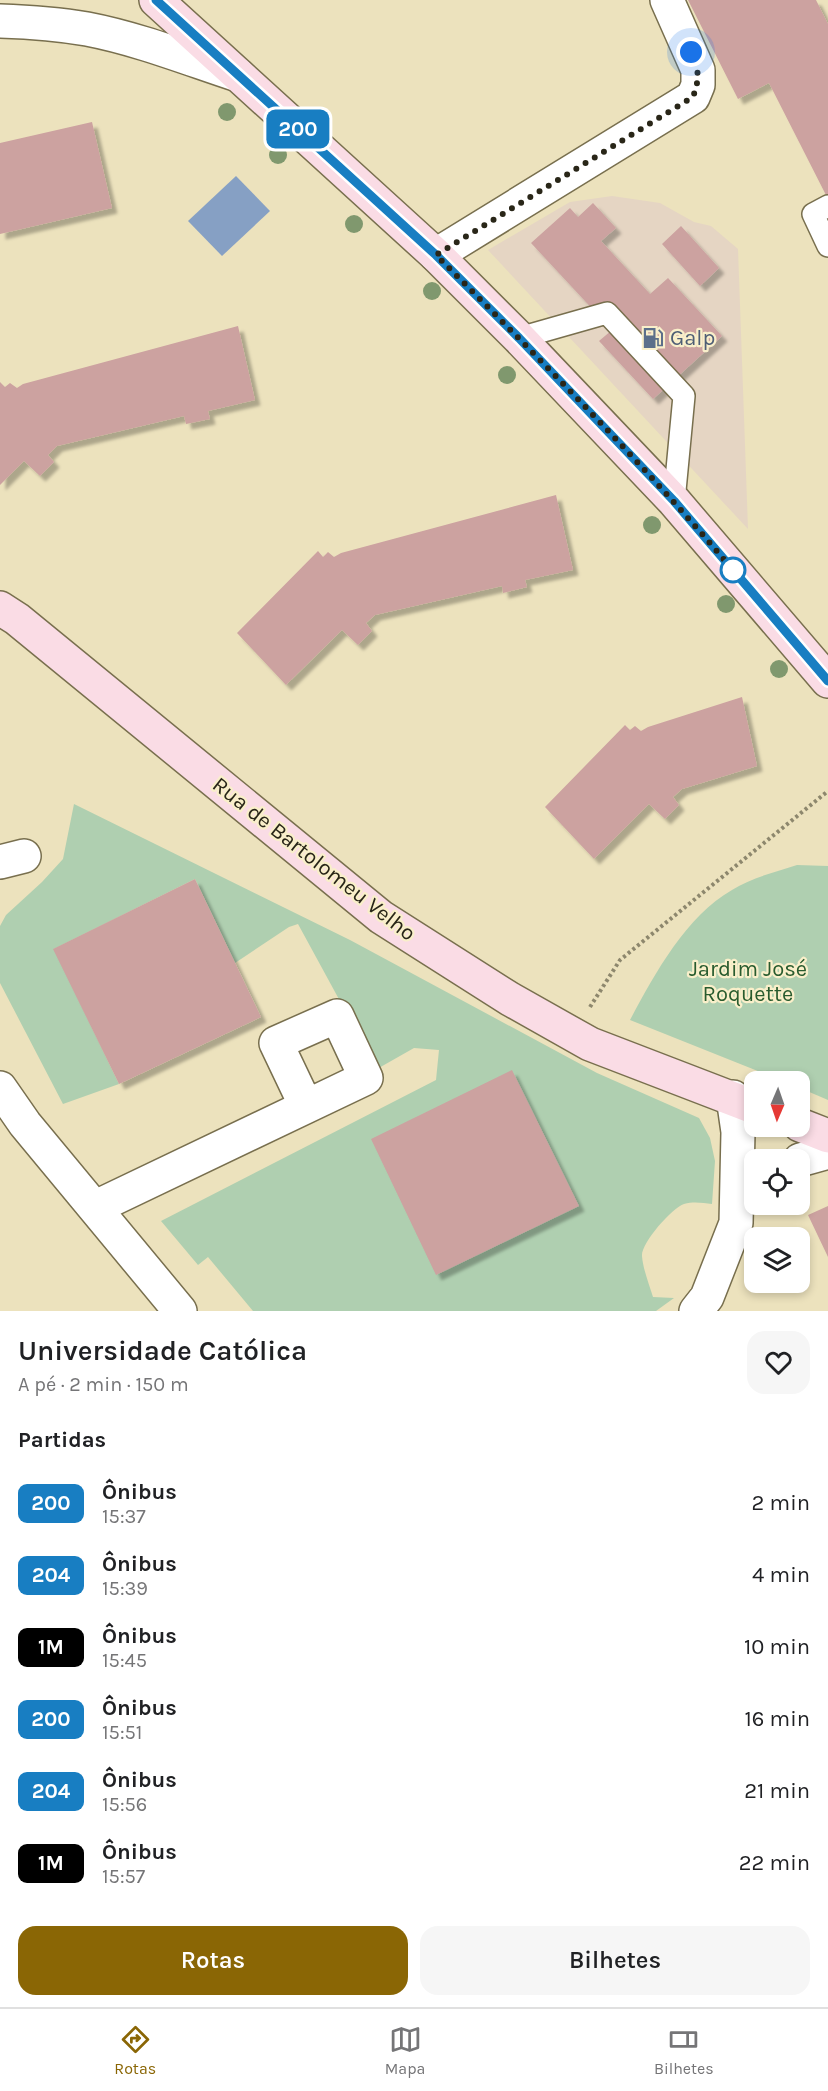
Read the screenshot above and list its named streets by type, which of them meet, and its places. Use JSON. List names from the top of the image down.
{
  "streets": {
    "main road": ["Rua de Bartolomeu Velho"]
  },
  "parks": ["Jardim José Roquette"],
  "places": {
    "fuel station": ["Galp"]
  },
  "lines": ["bus line 200"],
  "north": "bottom",
  "page": {
    "on_map": "200",
    "heading": [
      ["Universidade Católica", "A pé · 2 min · 150 m"],
      "Partidas"
    ],
    "list": [
      {
        "mark": "200",
        "name": "Ônibus",
        "note": "15:37",
        "value": "2 min"
      },
      {
        "mark": "204",
        "name": "Ônibus",
        "note": "15:39",
        "value": "4 min"
      },
      {
        "mark": "1M",
        "name": "Ônibus",
        "note": "15:45",
        "value": "10 min"
      },
      {
        "mark": "200",
        "name": "Ônibus",
        "note": "15:51",
        "value": "16 min"
      },
      {
        "mark": "204",
        "name": "Ônibus",
        "note": "15:56",
        "value": "21 min"
      },
      {
        "mark": "1M",
        "name": "Ônibus",
        "note": "15:57",
        "value": "22 min"
      }
    ],
    "buttons": ["Rotas", "Bilhetes"],
    "tabs": ["Rotas", "Mapa", "Bilhetes"]
  }
}
